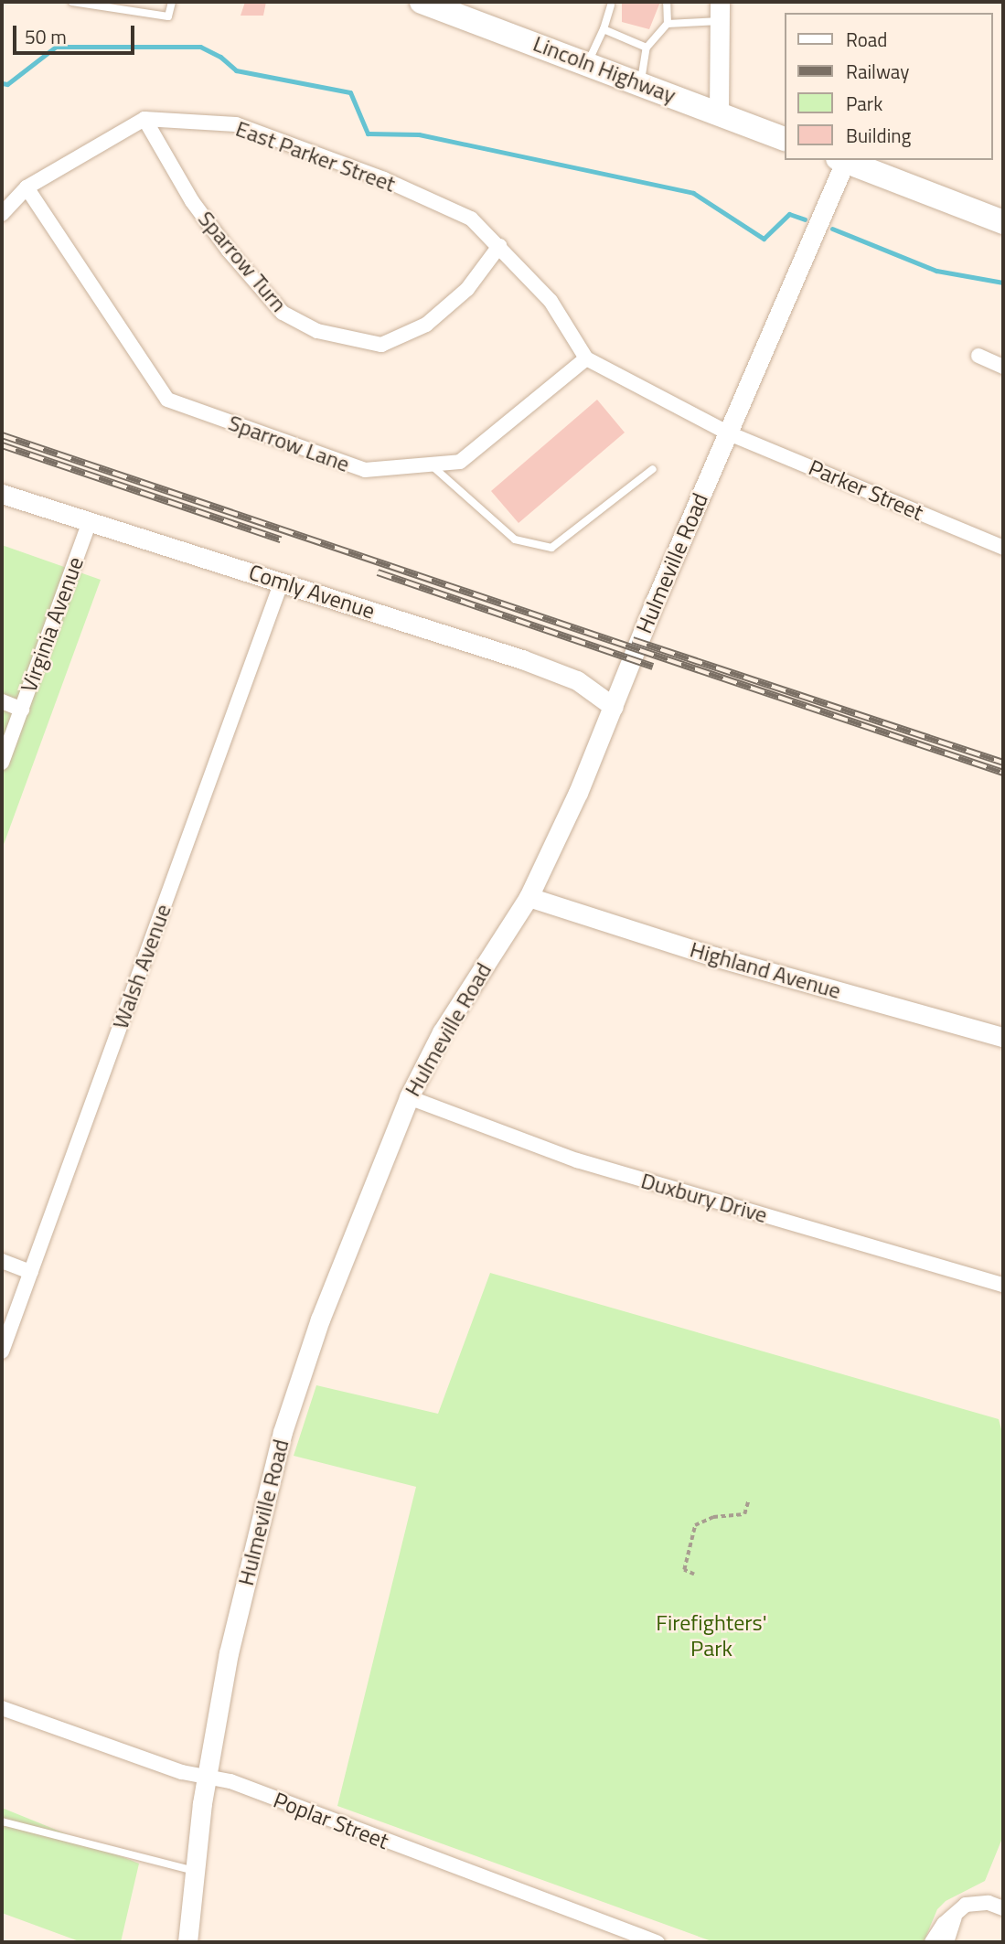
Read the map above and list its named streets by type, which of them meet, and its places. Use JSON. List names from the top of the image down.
{
  "streets": {
    "main road": ["Lincoln Highway"],
    "street": [
      "East Parker Street",
      "Sparrow Turn",
      "Sparrow Lane",
      "Parker Street",
      "Hulmeville Road",
      "Comly Avenue",
      "Virginia Avenue",
      "Walsh Avenue",
      "Highland Avenue",
      "Duxbury Drive",
      "Poplar Street"
    ]
  },
  "crossings": [
    ["East Parker Street", "Sparrow Turn"],
    ["East Parker Street", "Sparrow Lane"],
    ["Parker Street", "Hulmeville Road"],
    ["Hulmeville Road", "Comly Avenue"],
    ["Hulmeville Road", "Highland Avenue"],
    ["Hulmeville Road", "Duxbury Drive"],
    ["Hulmeville Road", "Poplar Street"],
    ["Comly Avenue", "Virginia Avenue"],
    ["Comly Avenue", "Walsh Avenue"]
  ],
  "parks": ["Firefighters' Park"],
  "legend": [
    "Road",
    "Railway",
    "Park",
    "Building"
  ],
  "scale_bar": "50 m"
}
